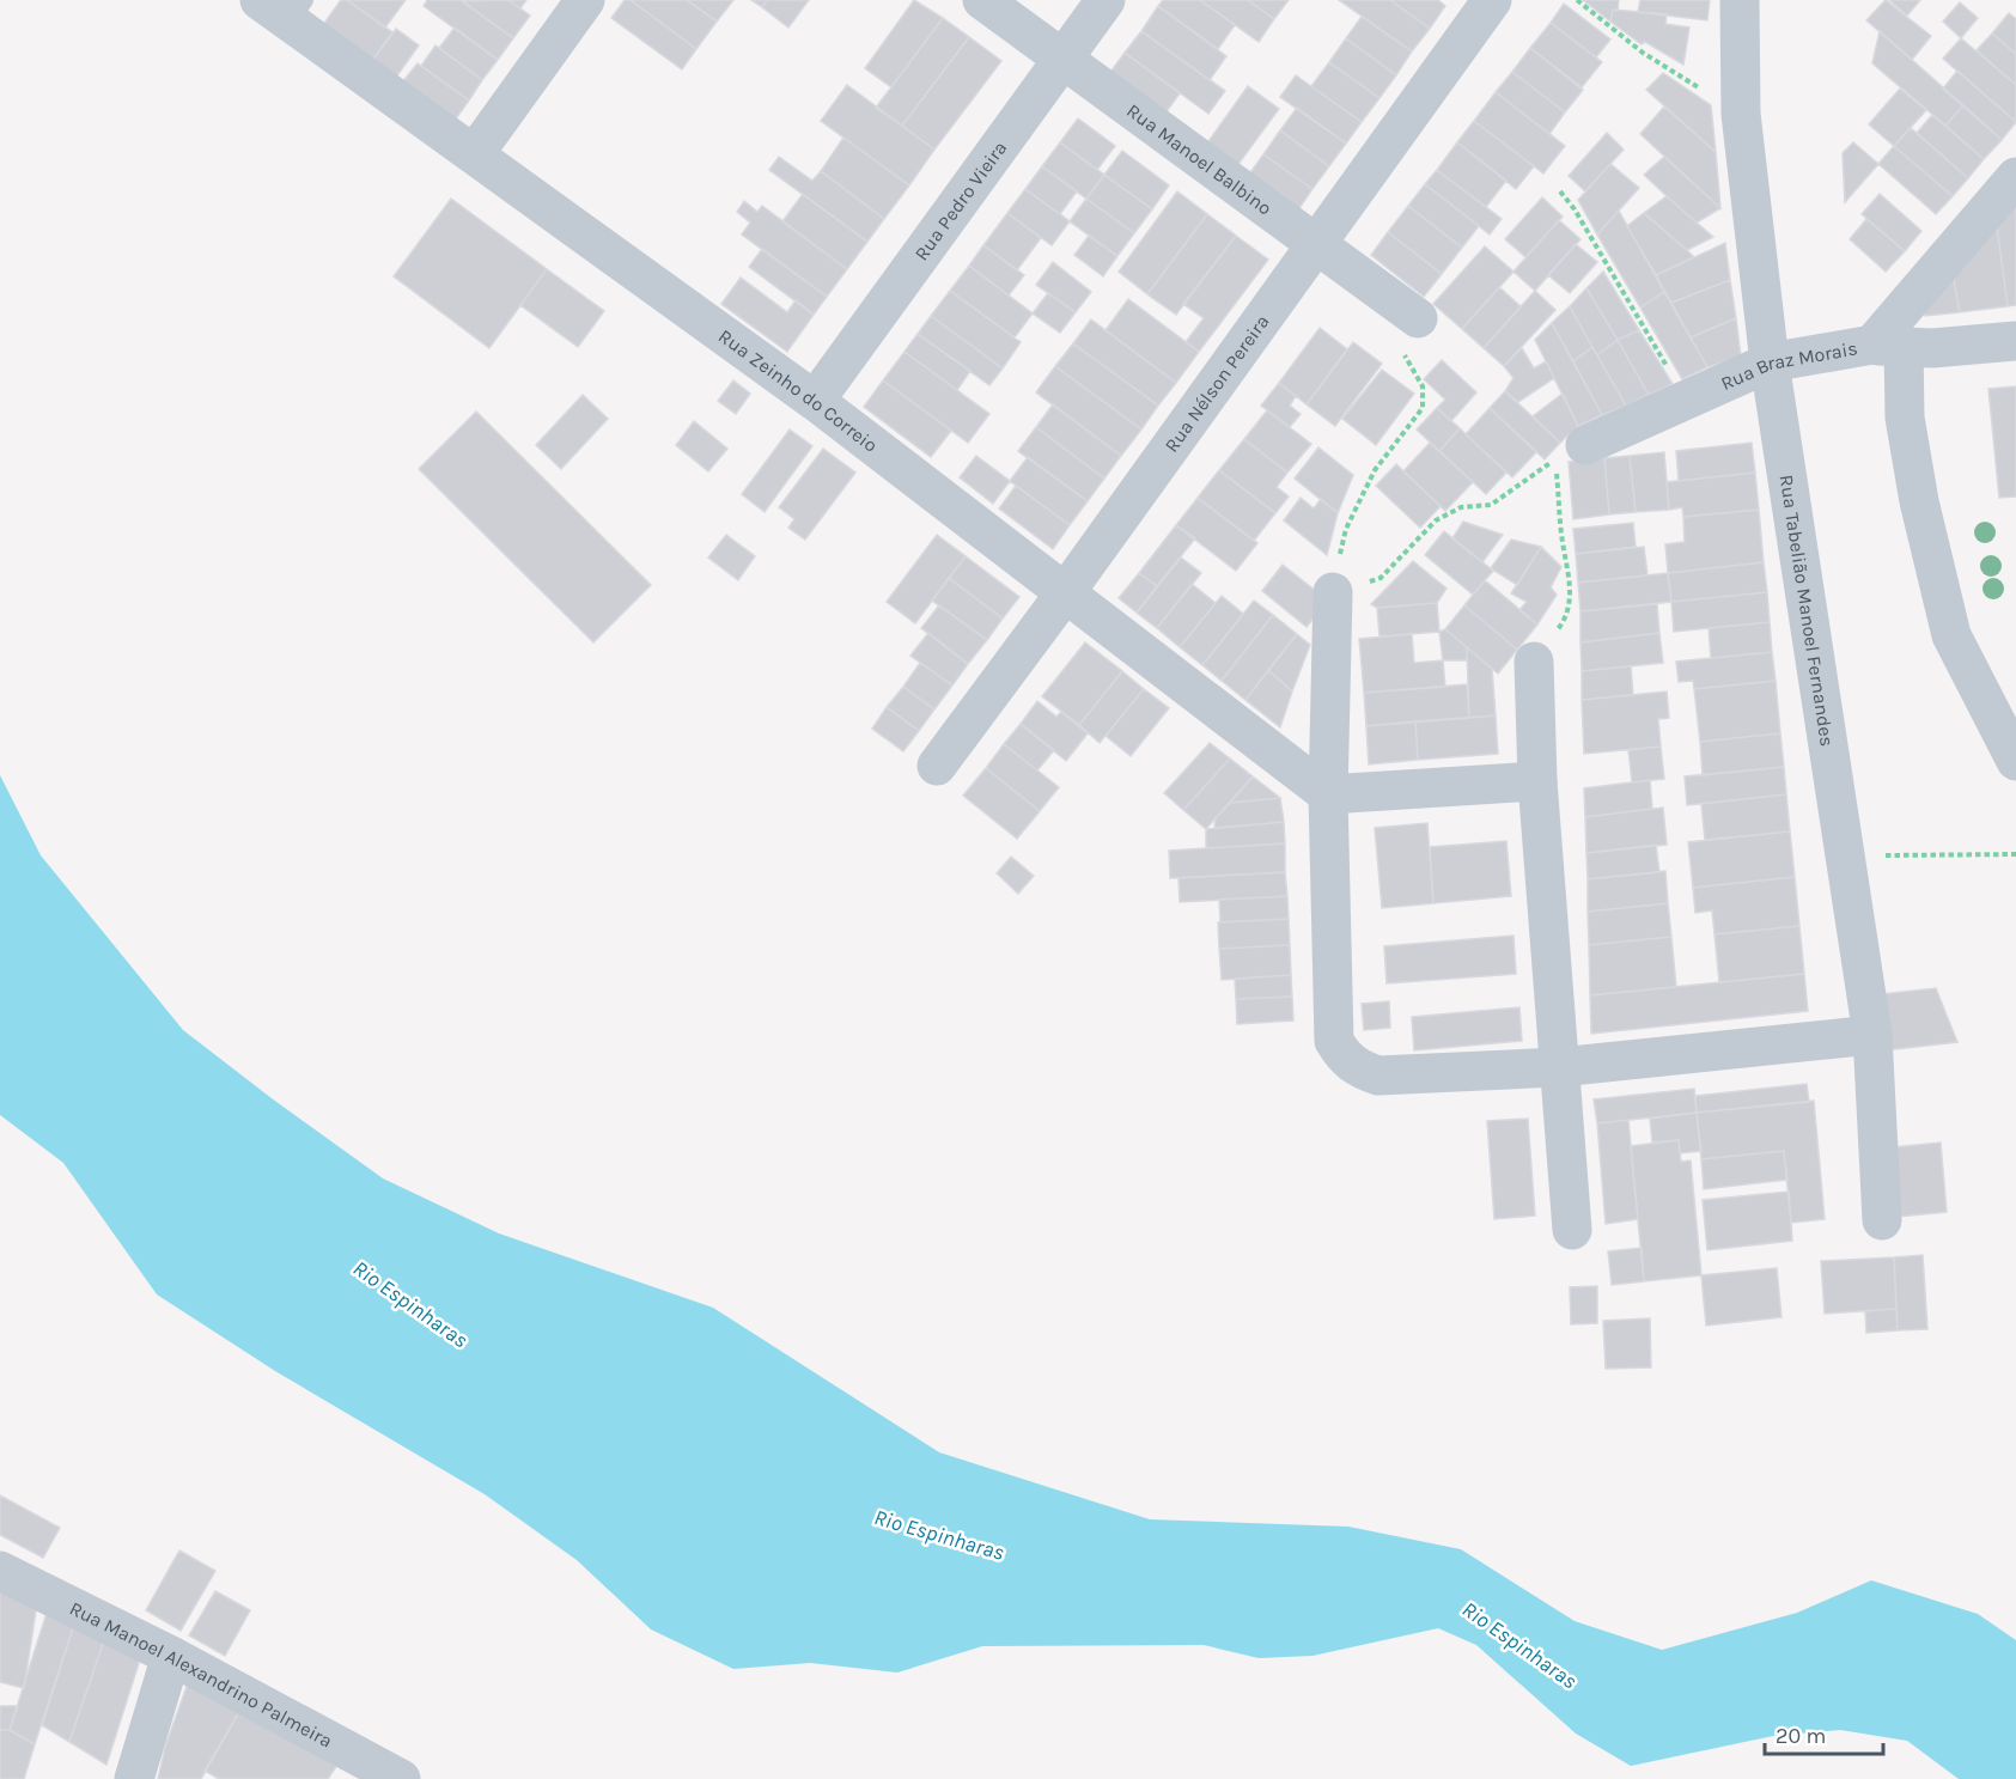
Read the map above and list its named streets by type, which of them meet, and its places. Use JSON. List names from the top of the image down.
{
  "streets": {
    "street": [
      "Rua Manoel Balbino",
      "Rua Pedro Vieira",
      "Rua Braz Morais",
      "Rua Nélson Pereira",
      "Rua Zeinho do Correio",
      "Rua Tabelião Manoel Fernandes",
      "Rua Manoel Alexandrino Palmeira"
    ]
  },
  "crossings": [
    ["Rua Manoel Balbino", "Rua Pedro Vieira"],
    ["Rua Manoel Balbino", "Rua Nélson Pereira"],
    ["Rua Pedro Vieira", "Rua Zeinho do Correio"],
    ["Rua Braz Morais", "Rua Tabelião Manoel Fernandes"],
    ["Rua Nélson Pereira", "Rua Zeinho do Correio"]
  ],
  "water": ["Rio Espinharas"],
  "scale_bar": "20 m"
}
